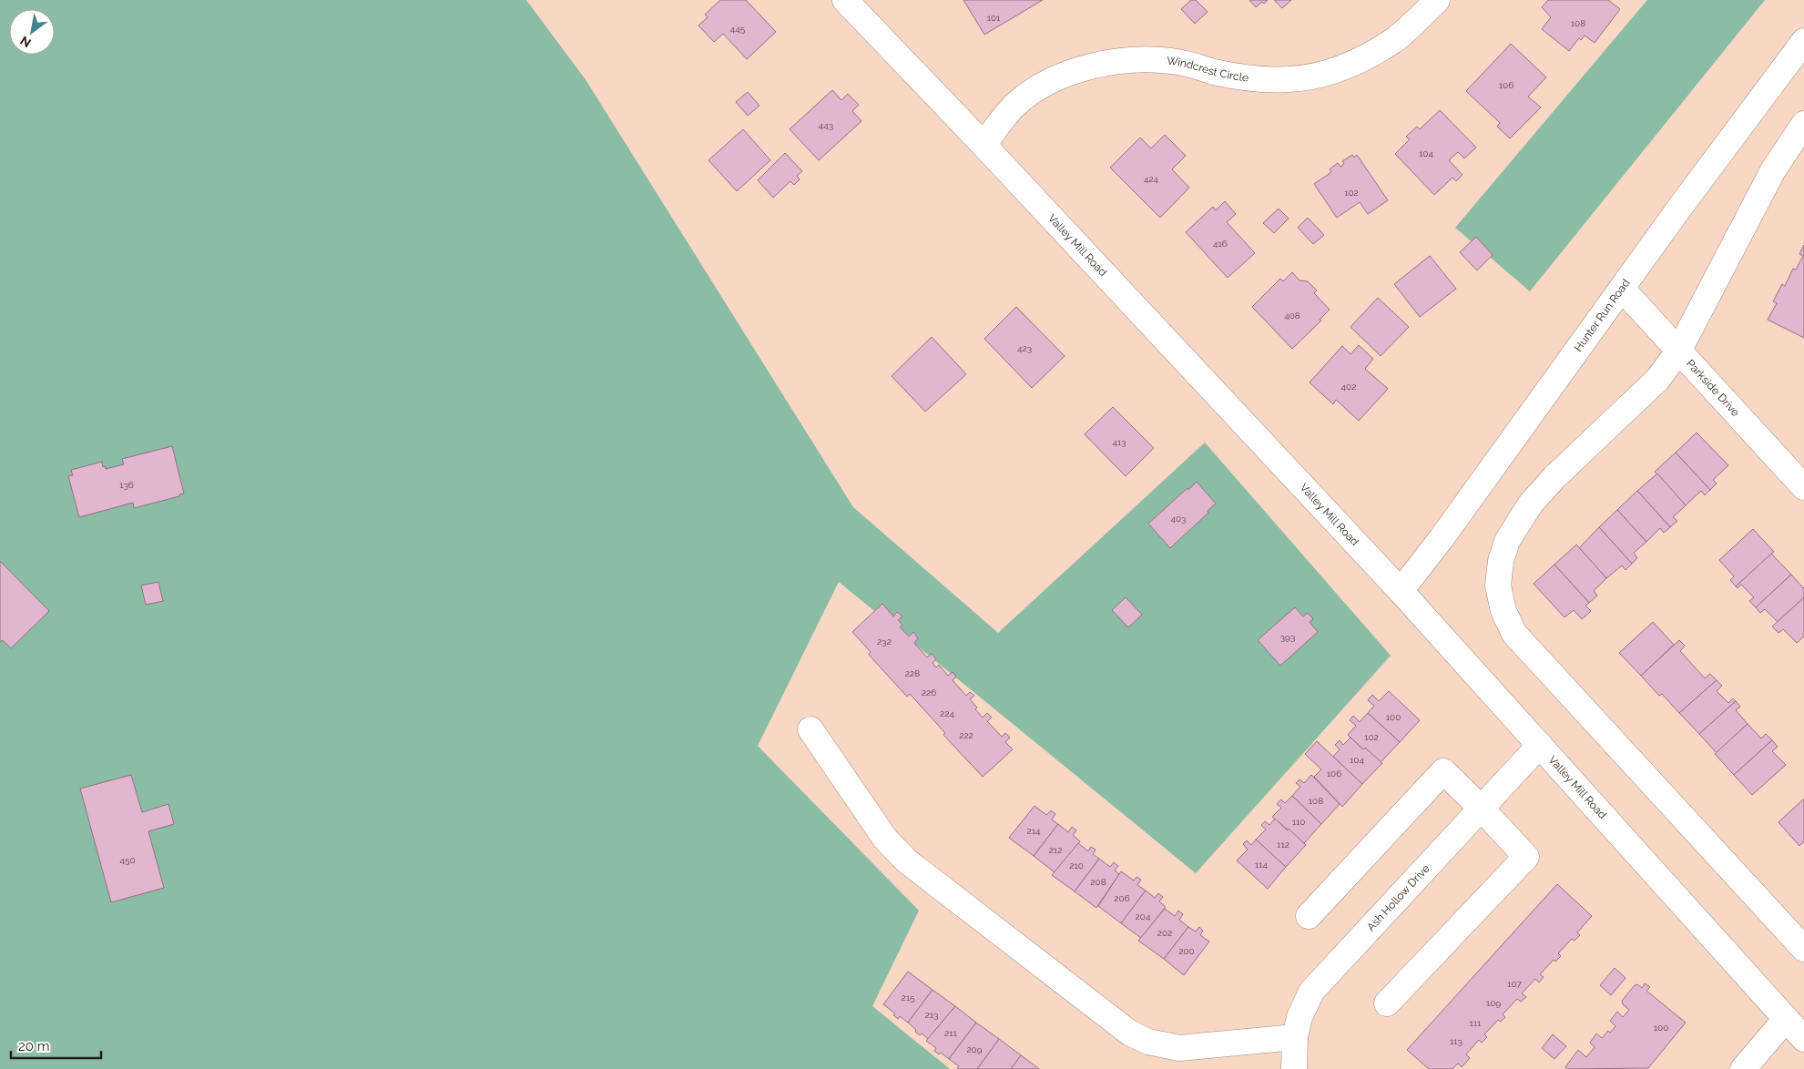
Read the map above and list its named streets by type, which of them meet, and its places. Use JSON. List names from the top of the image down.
{
  "streets": {
    "street": [
      "Windcrest Circle",
      "Valley Mill Road",
      "Hunter Run Road",
      "Parkside Drive",
      "Ash Hollow Drive"
    ]
  },
  "crossings": [
    ["Windcrest Circle", "Valley Mill Road"],
    ["Valley Mill Road", "Hunter Run Road"],
    ["Valley Mill Road", "Ash Hollow Drive"],
    ["Hunter Run Road", "Parkside Drive"]
  ],
  "house_numbers": [
    "101",
    "108",
    "445",
    "106",
    "443",
    "104",
    "424",
    "102",
    "416",
    "408",
    "423",
    "402",
    "413",
    "136",
    "403",
    "393",
    "232",
    "228",
    "226",
    "224",
    "100",
    "222",
    "102",
    "104",
    "106",
    "108",
    "110",
    "214",
    "112",
    "212",
    "450",
    "114",
    "210",
    "208",
    "206",
    "204",
    "202",
    "200",
    "107",
    "215",
    "109",
    "213",
    "111",
    "100",
    "211",
    "113",
    "209"
  ],
  "scale_bar": "20 m",
  "north": "bottom left"
}
